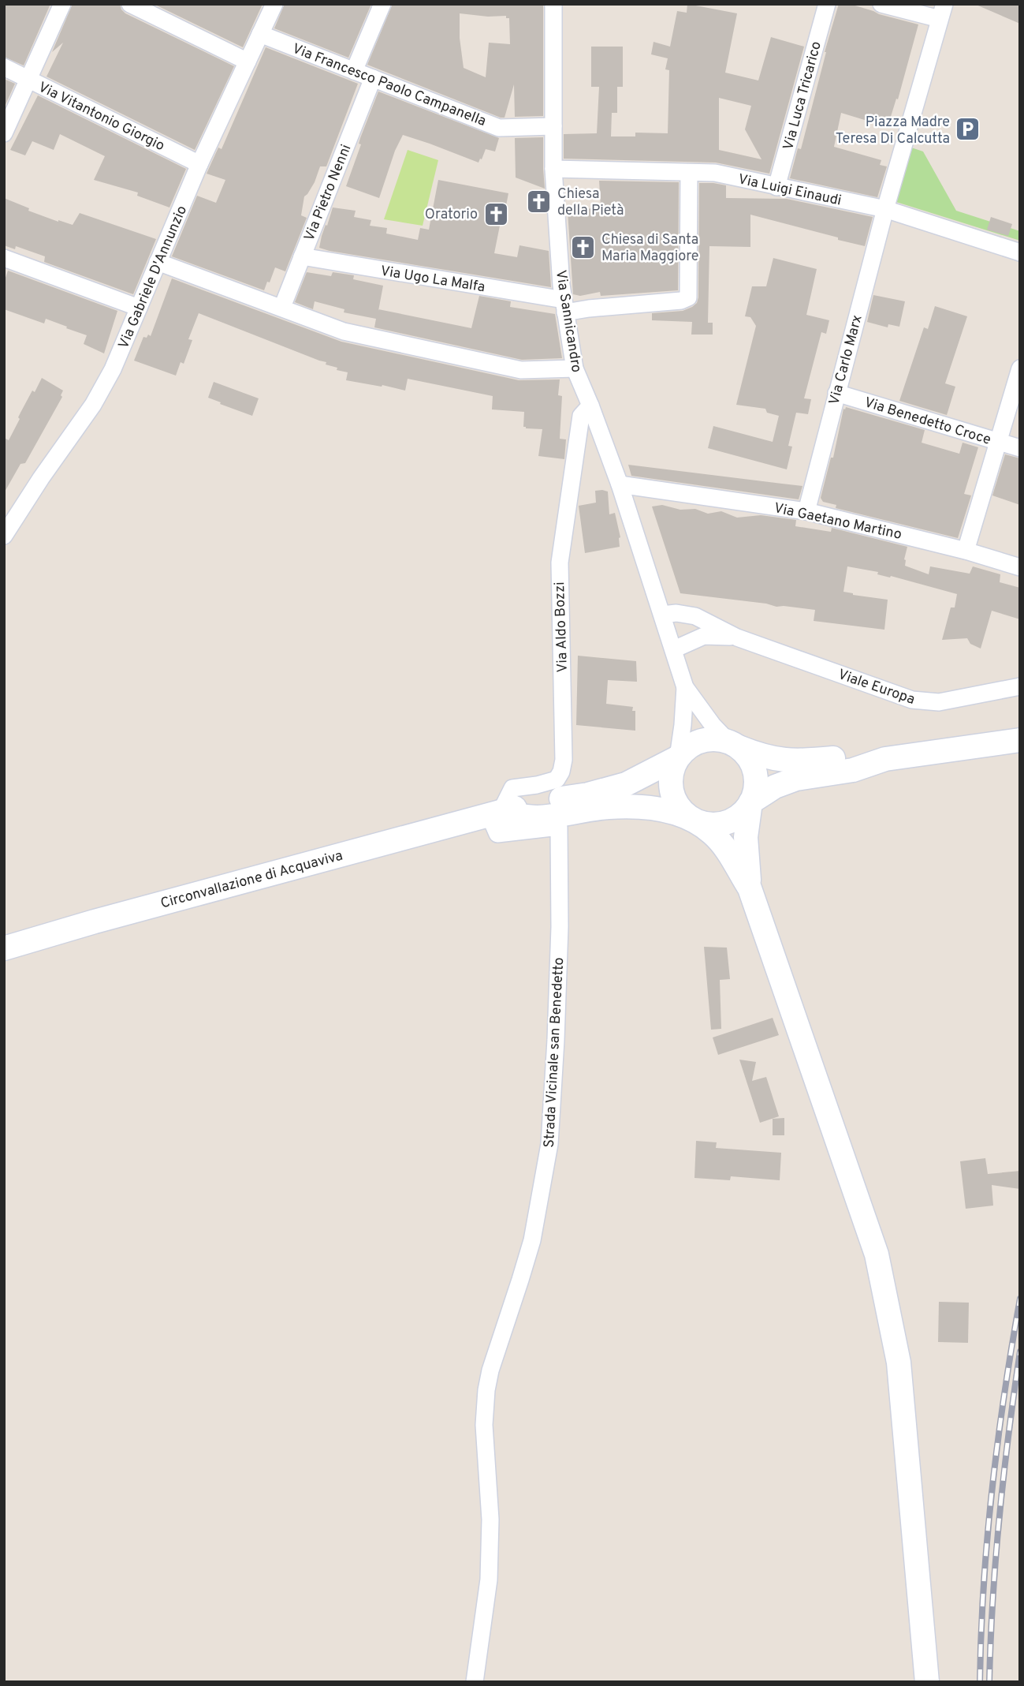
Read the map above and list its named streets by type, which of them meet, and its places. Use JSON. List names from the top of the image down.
{
  "streets": {
    "main road": ["Circonvallazione di Acquaviva"],
    "street": [
      "Via Francesco Paolo Campanella",
      "Via Luca Tricarico",
      "Via Vitantonio Giorgio",
      "Via Luigi Einaudi",
      "Via Pietro Nenni",
      "Via Gabriele D'Annunzio",
      "Via Ugo La Malfa",
      "Via Sannicandro",
      "Via Carlo Marx",
      "Via Benedetto Croce",
      "Via Gaetano Martino",
      "Via Aldo Bozzi",
      "Viale Europa",
      "Strada Vicinale san Benedetto"
    ]
  },
  "crossings": [
    ["Via Francesco Paolo Campanella", "Via Pietro Nenni"],
    ["Via Francesco Paolo Campanella", "Via Gabriele D'Annunzio"],
    ["Via Francesco Paolo Campanella", "Via Sannicandro"],
    ["Via Luca Tricarico", "Via Luigi Einaudi"],
    ["Via Vitantonio Giorgio", "Via Gabriele D'Annunzio"],
    ["Via Luigi Einaudi", "Via Ugo La Malfa"],
    ["Via Luigi Einaudi", "Via Sannicandro"],
    ["Via Luigi Einaudi", "Via Carlo Marx"],
    ["Via Pietro Nenni", "Via Ugo La Malfa"],
    ["Via Ugo La Malfa", "Via Sannicandro"],
    ["Via Sannicandro", "Via Gaetano Martino"],
    ["Via Sannicandro", "Via Aldo Bozzi"],
    ["Via Sannicandro", "Viale Europa"],
    ["Via Carlo Marx", "Via Benedetto Croce"],
    ["Via Carlo Marx", "Via Gaetano Martino"],
    ["Via Aldo Bozzi", "Circonvallazione di Acquaviva"],
    ["Via Aldo Bozzi", "Strada Vicinale san Benedetto"],
    ["Circonvallazione di Acquaviva", "Strada Vicinale san Benedetto"]
  ],
  "places": {
    "parking": ["Piazza Madre Teresa Di Calcutta"],
    "church": ["Chiesa della Pietà", "Oratorio", "Chiesa di Santa Maria Maggiore"]
  }
}
